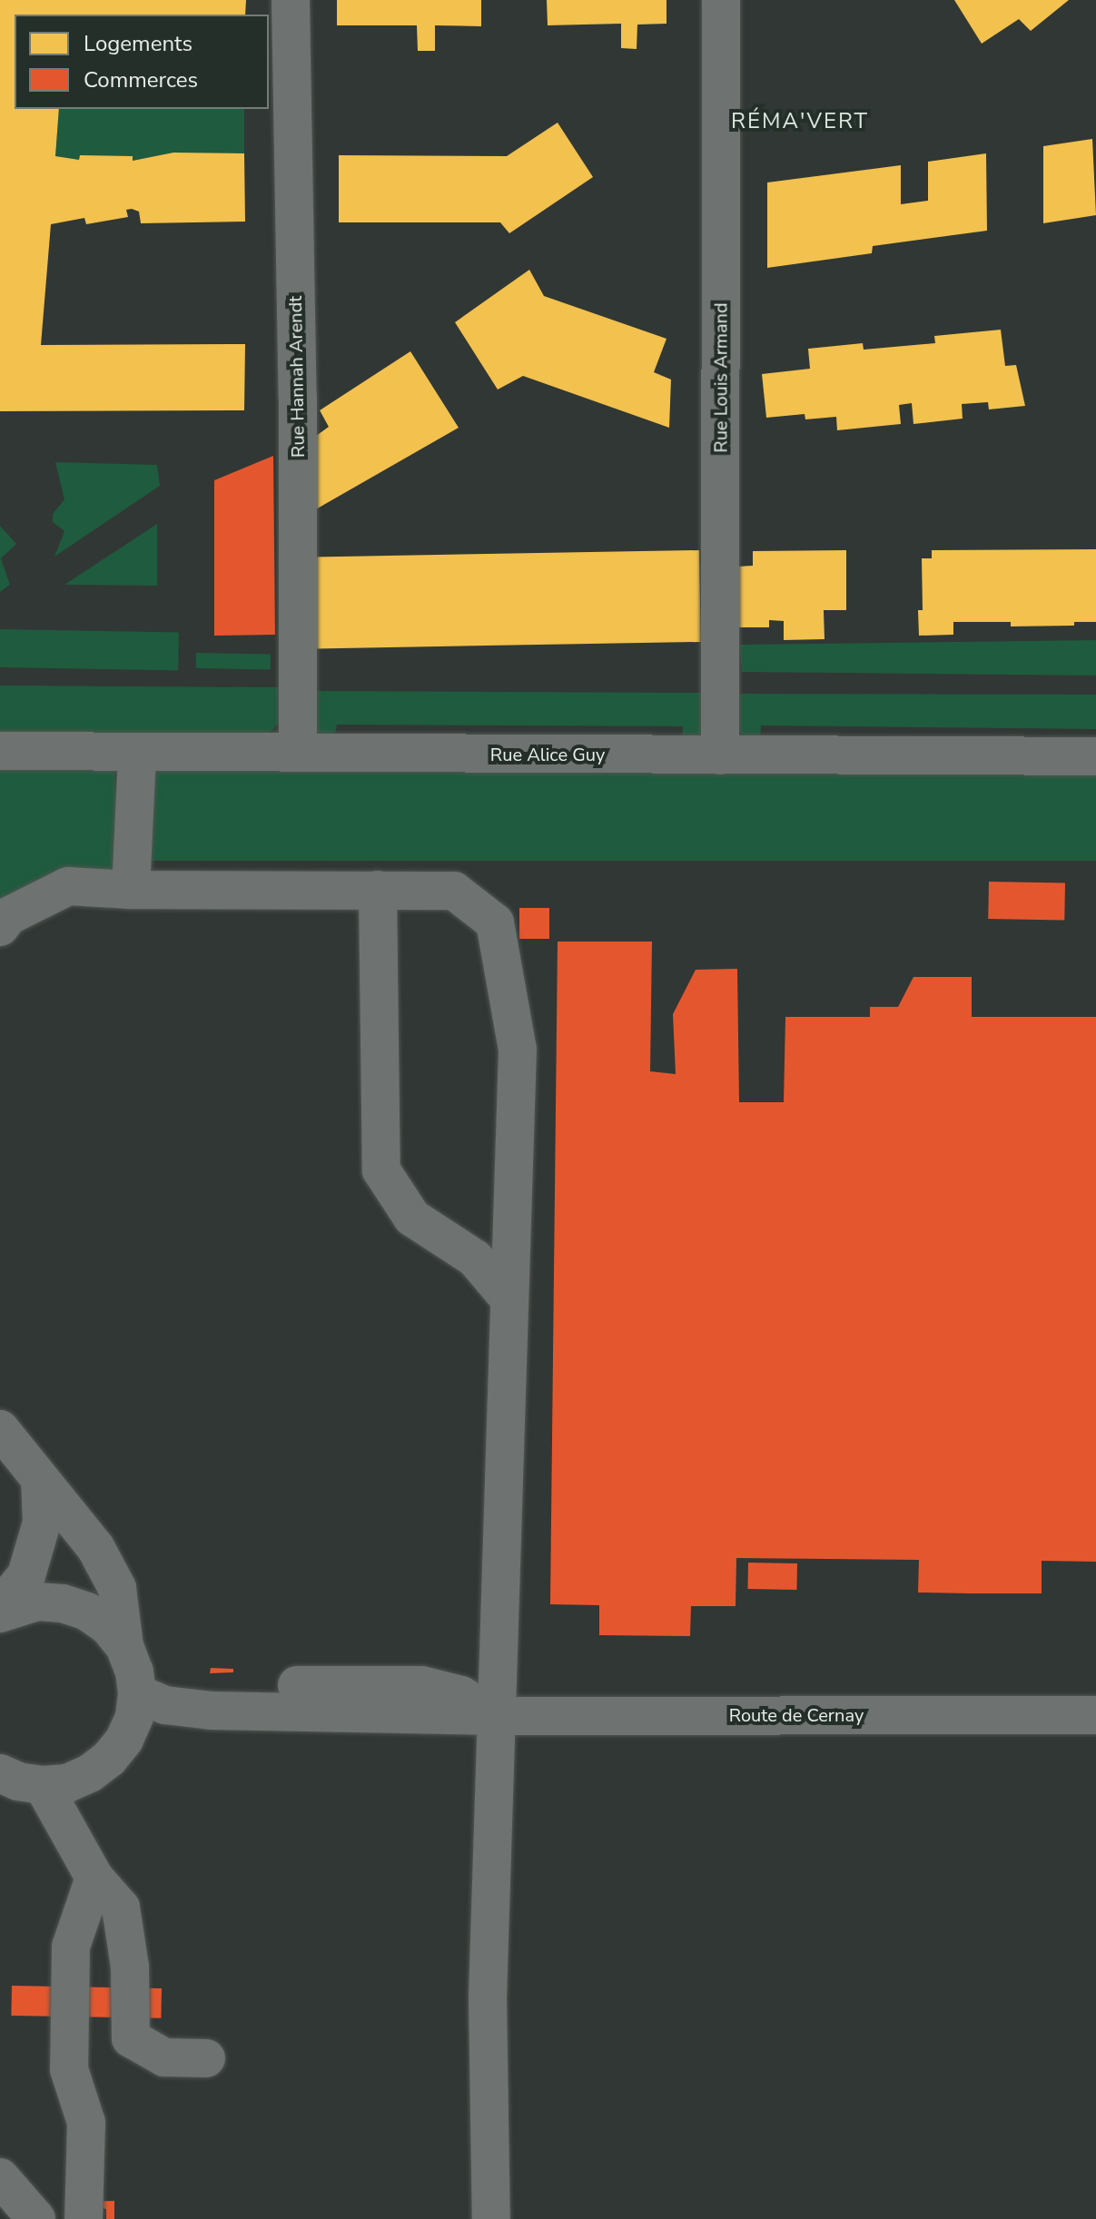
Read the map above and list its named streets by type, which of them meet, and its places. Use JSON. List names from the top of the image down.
{
  "streets": {
    "street": [
      "Rue Hannah Arendt",
      "Rue Louis Armand",
      "Rue Alice Guy",
      "Route de Cernay"
    ]
  },
  "crossings": [
    ["Rue Hannah Arendt", "Rue Alice Guy"],
    ["Rue Louis Armand", "Rue Alice Guy"]
  ],
  "districts": ["RÉMA'VERT"],
  "legend": ["Logements", "Commerces"]
}
